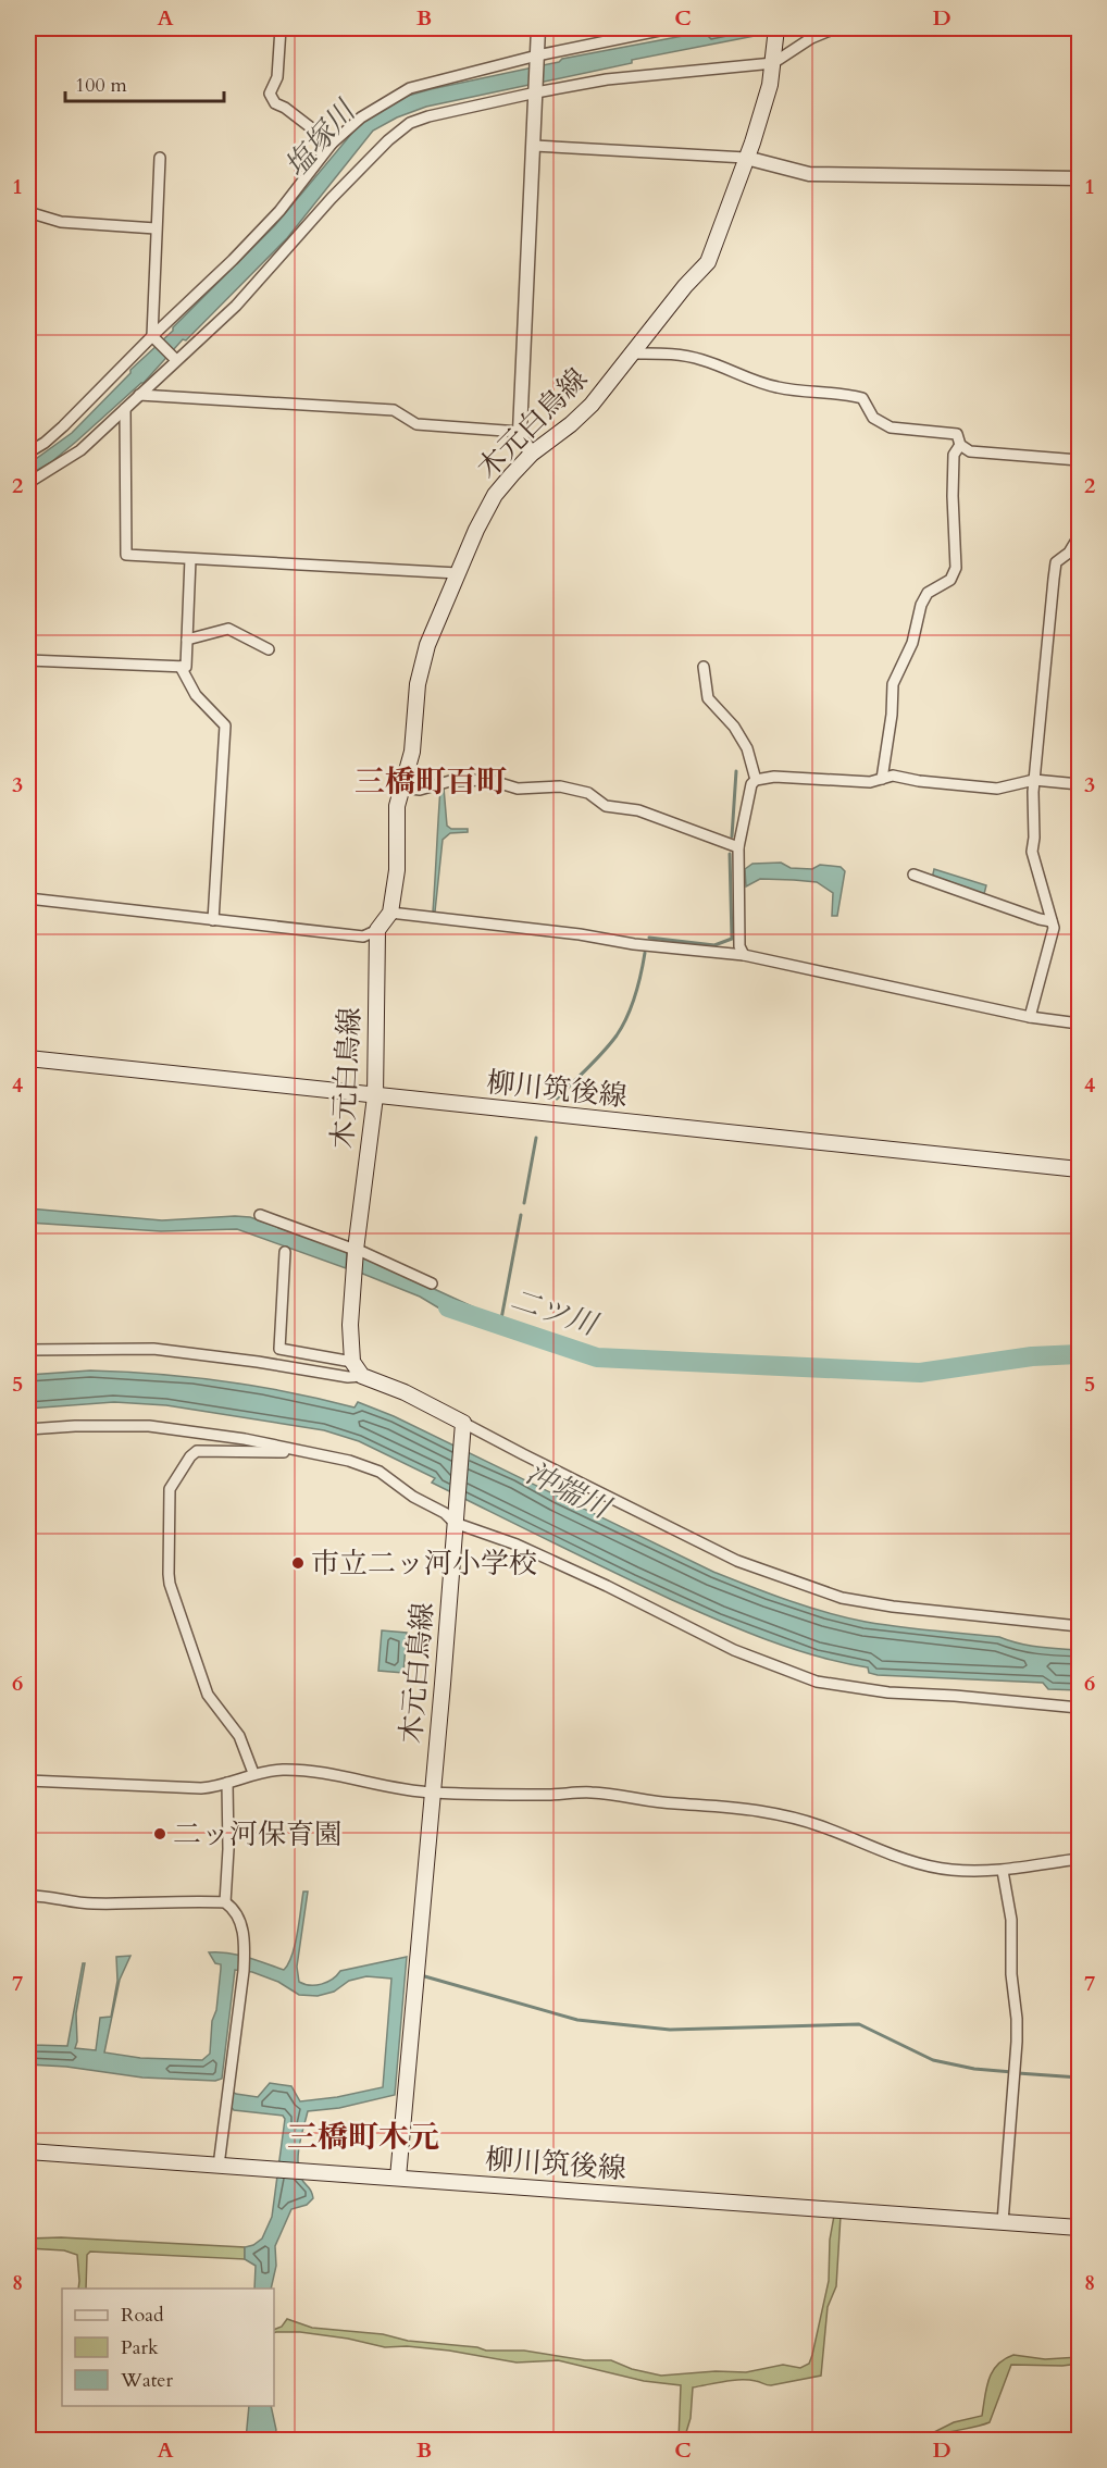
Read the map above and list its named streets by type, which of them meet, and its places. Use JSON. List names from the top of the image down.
{
  "streets": {
    "main road": ["木元白鳥線", "柳川筑後線"]
  },
  "crossings": [
    ["木元白鳥線", "柳川筑後線"]
  ],
  "districts": ["三橋町百町", "三橋町木元"],
  "water": ["塩塚川", "二ツ川", "沖端川"],
  "places": ["市立二ッ河小学校", "二ッ河保育園"],
  "legend": ["Road", "Park", "Water"],
  "scale_bar": "100 m",
  "grid": {
    "columns": [
      "A",
      "B",
      "C",
      "D"
    ],
    "rows": [
      "1",
      "2",
      "3",
      "4",
      "5",
      "6",
      "7",
      "8"
    ]
  }
}
